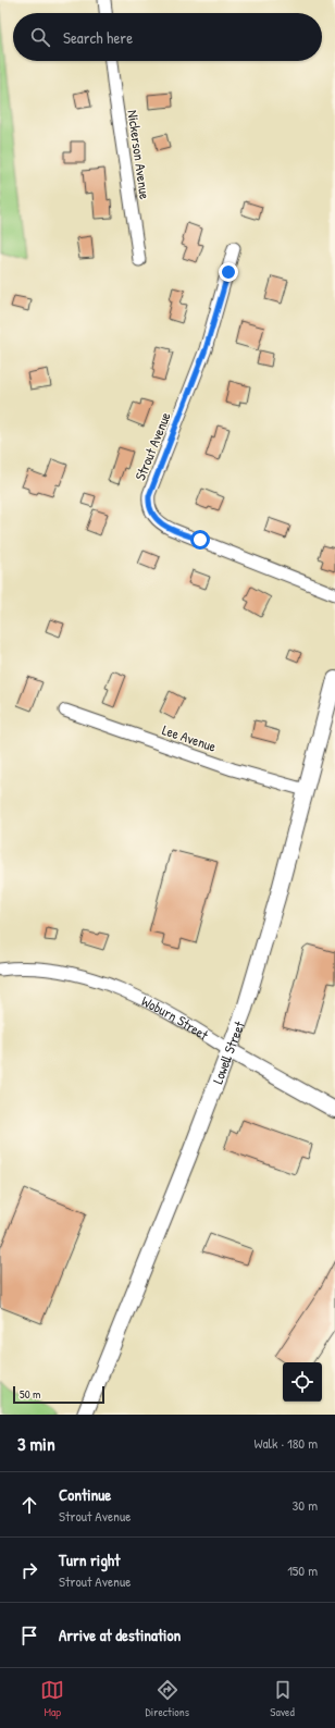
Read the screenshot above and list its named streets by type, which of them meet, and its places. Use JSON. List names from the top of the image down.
{
  "streets": {
    "main road": ["Woburn Street", "Lowell Street"],
    "street": ["Nickerson Avenue", "Strout Avenue", "Lee Avenue"]
  },
  "crossings": [
    ["Lee Avenue", "Lowell Street"],
    ["Woburn Street", "Lowell Street"]
  ],
  "scale_bar": "50 m",
  "page": {
    "search": "Search here",
    "scale": "50 m",
    "heading": ["3 min", "Walk · 180 m"],
    "list": [
      ["Continue", "Strout Avenue", "30 m"],
      ["Turn right", "Strout Avenue", "150 m"],
      "Arrive at destination"
    ],
    "nav": ["Map", "Directions", "Saved"]
  }
}
